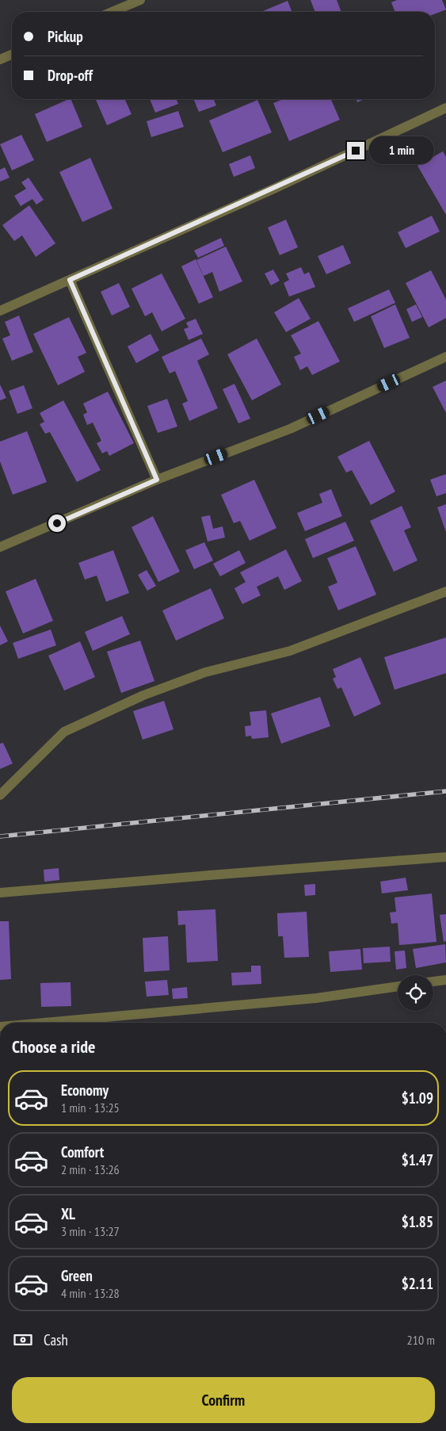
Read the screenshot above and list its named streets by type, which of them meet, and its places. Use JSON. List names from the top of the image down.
{
  "page": {
    "banner": ["Pickup", "Drop-off"],
    "bubble": "1 min",
    "heading": "Choose a ride",
    "list": [
      {
        "name": "Economy",
        "note": "1 min · 13:25",
        "value": "$1.09"
      },
      {
        "name": "Comfort",
        "note": "2 min · 13:26",
        "value": "$1.47"
      },
      {
        "name": "XL",
        "note": "3 min · 13:27",
        "value": "$1.85"
      },
      {
        "name": "Green",
        "note": "4 min · 13:28",
        "value": "$2.11"
      }
    ],
    "pay": ["Cash", "210 m"],
    "buttons": "Confirm"
  }
}
